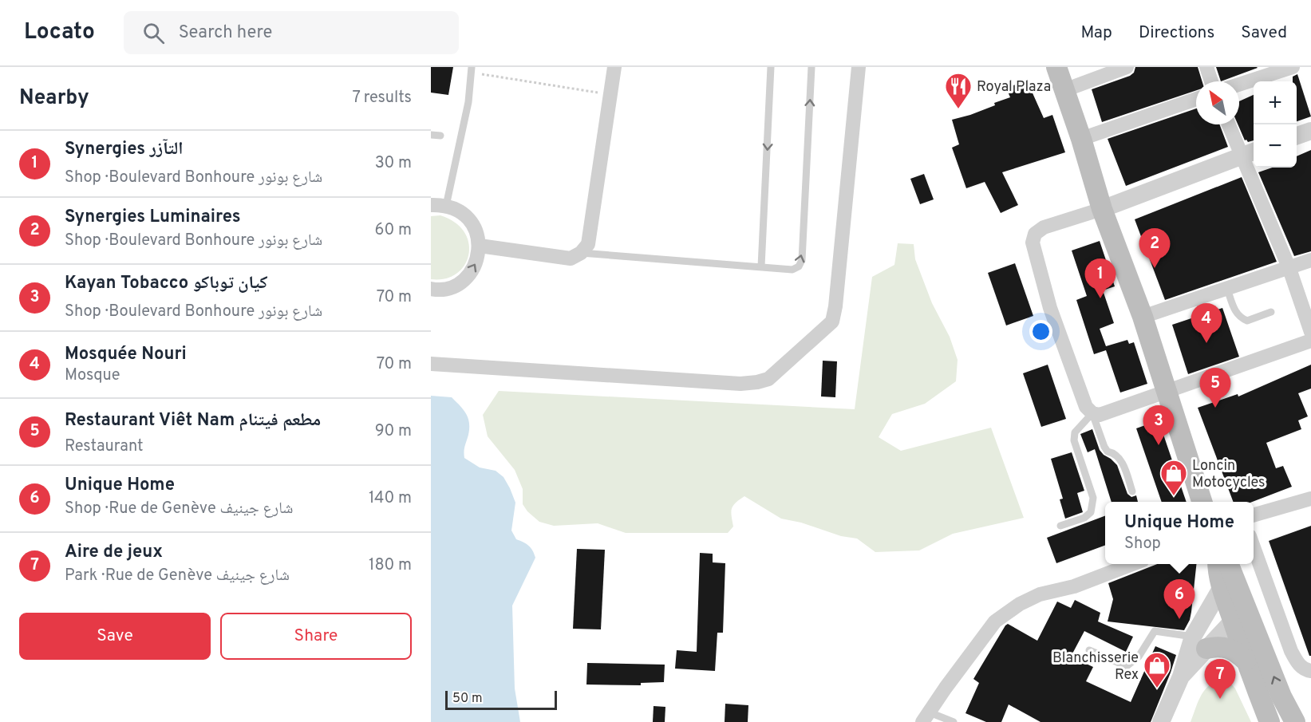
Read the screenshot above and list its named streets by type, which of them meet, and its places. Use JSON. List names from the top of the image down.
{
  "places": {
    "restaurant": ["Royal Plaza"],
    "shop": ["Loncin Motocycles", "Blanchisserie Rex"]
  },
  "scale_bar": "50 m",
  "north": "top left",
  "page": {
    "header": "Locato",
    "search": "Search here",
    "nav": ["Map", "Directions", "Saved"],
    "heading": ["Nearby", "7 results"],
    "map_buttons": ["+", "−"],
    "list": [
      {
        "mark": "1",
        "name": "Synergies التآزر",
        "note": "Shop · Boulevard Bonhoure شارع بونور",
        "value": "30 m"
      },
      {
        "mark": "2",
        "name": "Synergies Luminaires",
        "note": "Shop · Boulevard Bonhoure شارع بونور",
        "value": "60 m"
      },
      {
        "mark": "3",
        "name": "Kayan Tobacco كيان توباكو",
        "note": "Shop · Boulevard Bonhoure شارع بونور",
        "value": "70 m"
      },
      {
        "mark": "4",
        "name": "Mosquée Nouri",
        "note": "Mosque",
        "value": "70 m"
      },
      {
        "mark": "5",
        "name": "Restaurant Viêt Nam مطعم فيتنام",
        "note": "Restaurant",
        "value": "90 m"
      },
      {
        "mark": "6",
        "name": "Unique Home",
        "note": "Shop · Rue de Genève شارع جينيف",
        "value": "140 m"
      },
      {
        "mark": "7",
        "name": "Aire de jeux",
        "note": "Park · Rue de Genève شارع جينيف",
        "value": "180 m"
      }
    ],
    "pins": [
      "2",
      "1",
      "4",
      "5",
      "3",
      "6",
      "7"
    ],
    "popup": ["Unique Home", "Shop"],
    "buttons": ["Save", "Share"],
    "scale": "50 m"
  }
}
